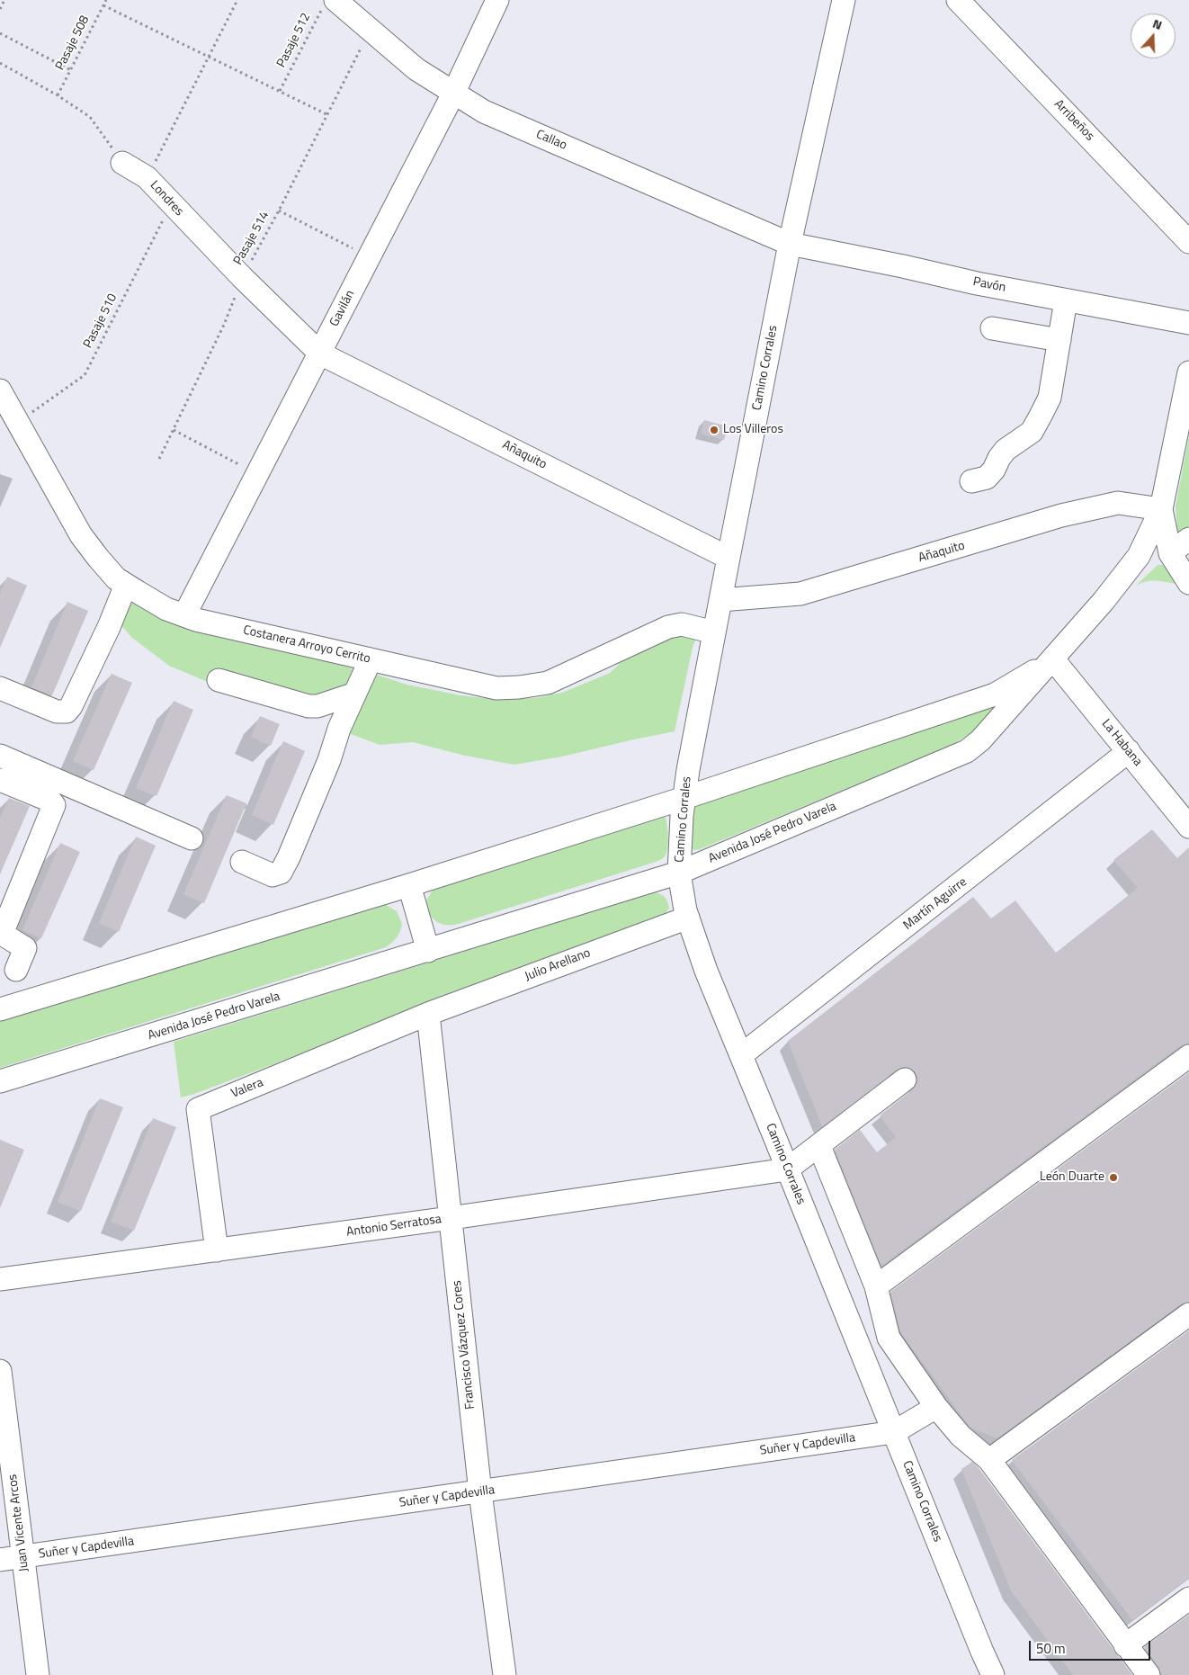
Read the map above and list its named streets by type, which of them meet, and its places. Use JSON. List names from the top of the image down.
{
  "streets": {
    "street": [
      "Arribeños",
      "Callao",
      "Londres",
      "Pavón",
      "Gavilán",
      "Camino Corrales",
      "Añaquito",
      "Costanera Arroyo Cerrito",
      "La Habana",
      "Avenida José Pedro Varela",
      "Martín Aguirre",
      "Julio Arellano",
      "Valera",
      "Antonio Serratosa",
      "Francisco Vázquez Cores",
      "Suñer y Capdevilla",
      "Juan Vicente Arcos"
    ],
    "path": [
      "Pasaje 512",
      "Pasaje 508",
      "Pasaje 514",
      "Pasaje 510"
    ]
  },
  "crossings": [
    ["Pasaje 512", "Callao"],
    ["Callao", "Pasaje 514"],
    ["Callao", "Pavón"],
    ["Callao", "Gavilán"],
    ["Callao", "Camino Corrales"],
    ["Londres", "Pasaje 514"],
    ["Londres", "Gavilán"],
    ["Londres", "Pasaje 510"],
    ["Londres", "Añaquito"],
    ["Pavón", "Camino Corrales"],
    ["Gavilán", "Añaquito"],
    ["Gavilán", "Costanera Arroyo Cerrito"],
    ["Pasaje 510", "Costanera Arroyo Cerrito"],
    ["Camino Corrales", "Añaquito"],
    ["Camino Corrales", "Costanera Arroyo Cerrito"],
    ["Camino Corrales", "Avenida José Pedro Varela"],
    ["Camino Corrales", "Martín Aguirre"],
    ["Camino Corrales", "Julio Arellano"],
    ["Camino Corrales", "Antonio Serratosa"],
    ["Camino Corrales", "Suñer y Capdevilla"],
    ["Añaquito", "Avenida José Pedro Varela"],
    ["La Habana", "Avenida José Pedro Varela"],
    ["La Habana", "Martín Aguirre"],
    ["Julio Arellano", "Valera"],
    ["Julio Arellano", "Francisco Vázquez Cores"],
    ["Valera", "Antonio Serratosa"],
    ["Valera", "Francisco Vázquez Cores"],
    ["Antonio Serratosa", "Francisco Vázquez Cores"],
    ["Francisco Vázquez Cores", "Suñer y Capdevilla"],
    ["Suñer y Capdevilla", "Juan Vicente Arcos"]
  ],
  "places": ["Los Villeros", "León Duarte"],
  "scale_bar": "50 m",
  "north": "top"
}
